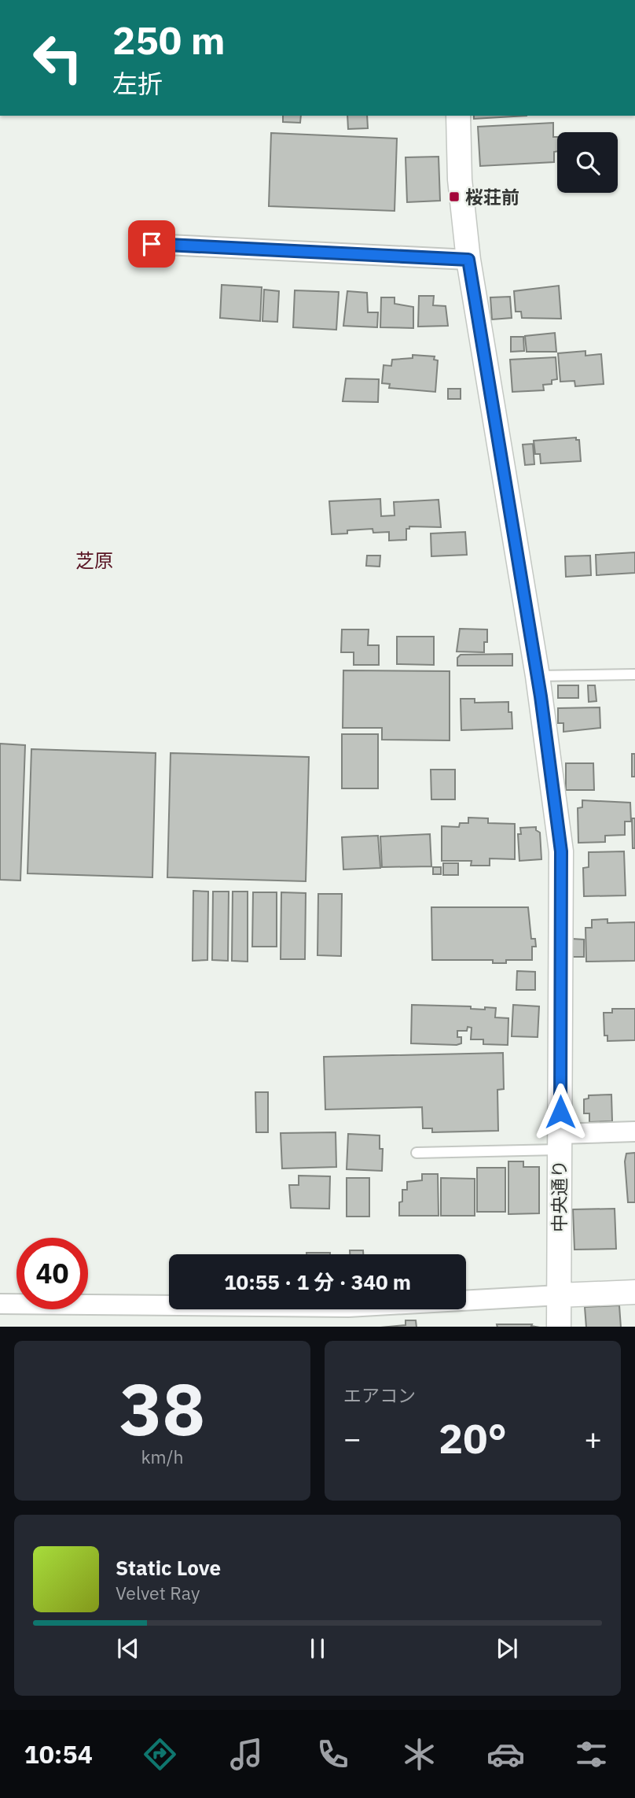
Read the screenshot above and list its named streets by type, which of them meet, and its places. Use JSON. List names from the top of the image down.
{
  "streets": {
    "street": ["中央通り"]
  },
  "districts": ["芝原"],
  "places": {
    "transit": ["桜荘前"]
  },
  "page": {
    "turn": ["250 m", "左折"],
    "limit": "40",
    "trip": "10:55 · 1 分 · 340 m",
    "tile": [
      ["38", "km/h"],
      "エアコン"
    ],
    "heat": ["−", "20°", "+"],
    "song": ["Static Love", "Velvet Ray"],
    "tabs": "10:54"
  }
}
